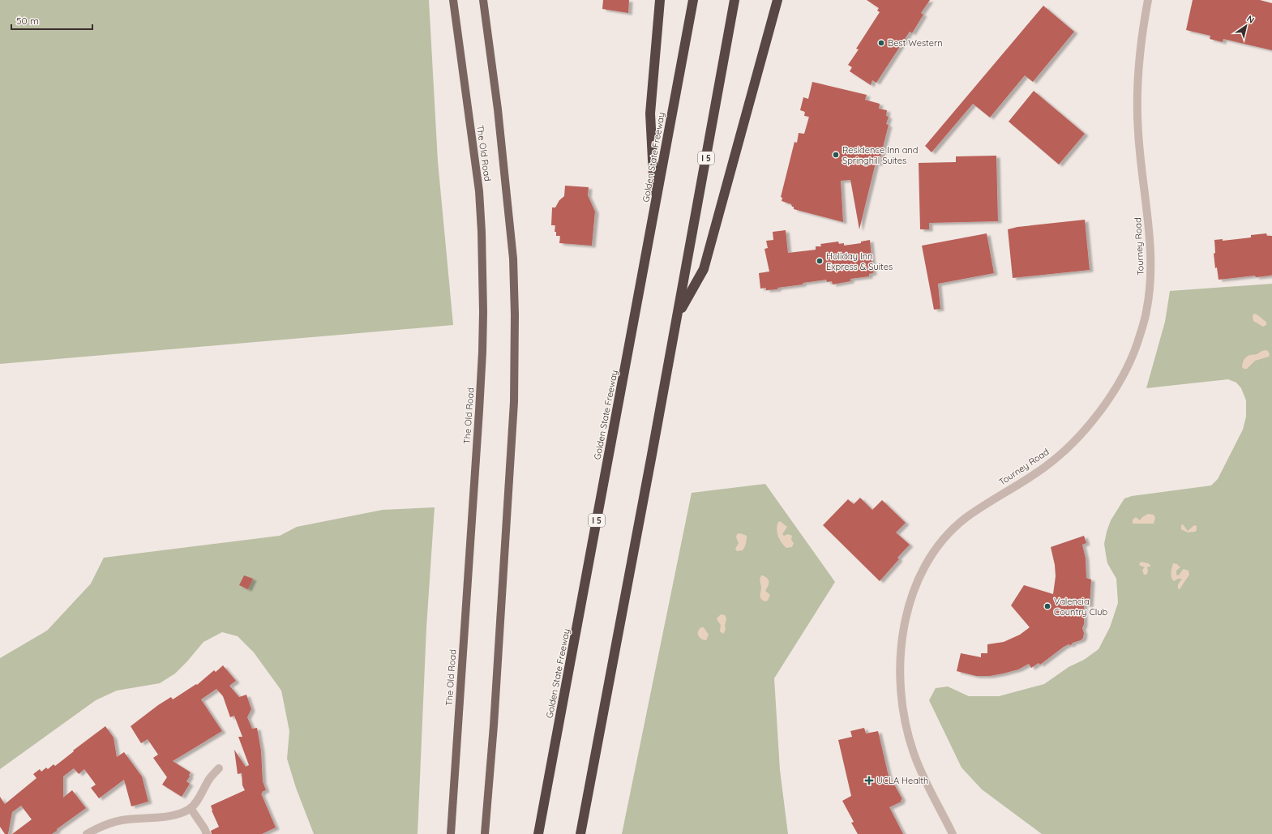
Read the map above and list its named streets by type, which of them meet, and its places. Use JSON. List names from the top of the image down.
{
  "streets": {
    "highway": ["Golden State Freeway", "I 5"],
    "main road": ["The Old Road"],
    "street": ["Tourney Road"]
  },
  "crossings": [
    ["Golden State Freeway", "I 5"]
  ],
  "places": {
    "other": [
      "Best Western",
      "Residence Inn and Springhill Suites",
      "Holiday Inn Express & Suites",
      "Valencia Country Club"
    ],
    "health": ["UCLA Health"]
  },
  "scale_bar": "50 m",
  "north": "top right"
}
